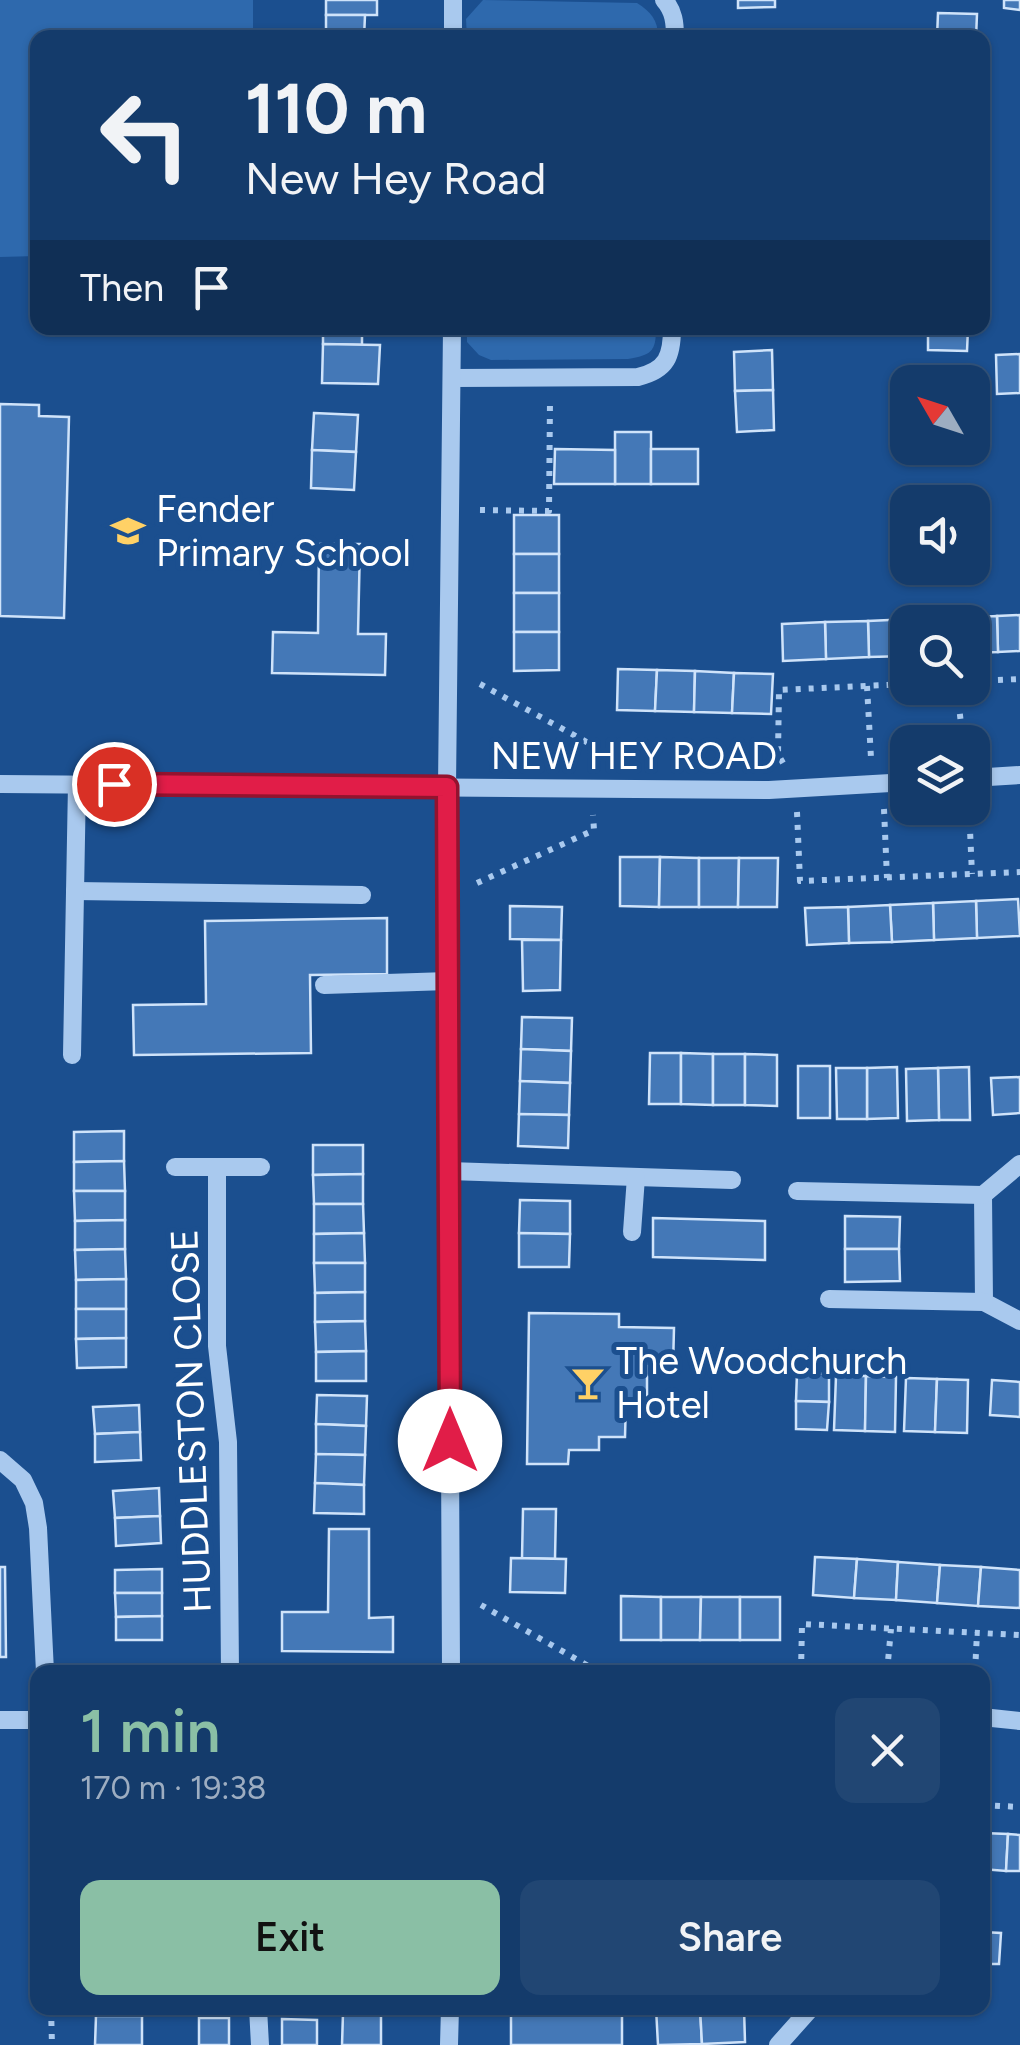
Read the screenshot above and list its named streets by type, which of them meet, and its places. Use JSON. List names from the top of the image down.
{
  "streets": {
    "street": ["NEW HEY ROAD", "HUDDLESTON CLOSE"]
  },
  "places": {
    "school or university": ["Fender Primary School"],
    "bar": ["The Woodchurch Hotel"]
  },
  "north": "top left",
  "page": {
    "turn": ["110 m", "New Hey Road"],
    "then": "Then",
    "heading": ["1 min", "170 m · 19:38"],
    "buttons": ["Exit", "Share"]
  }
}
